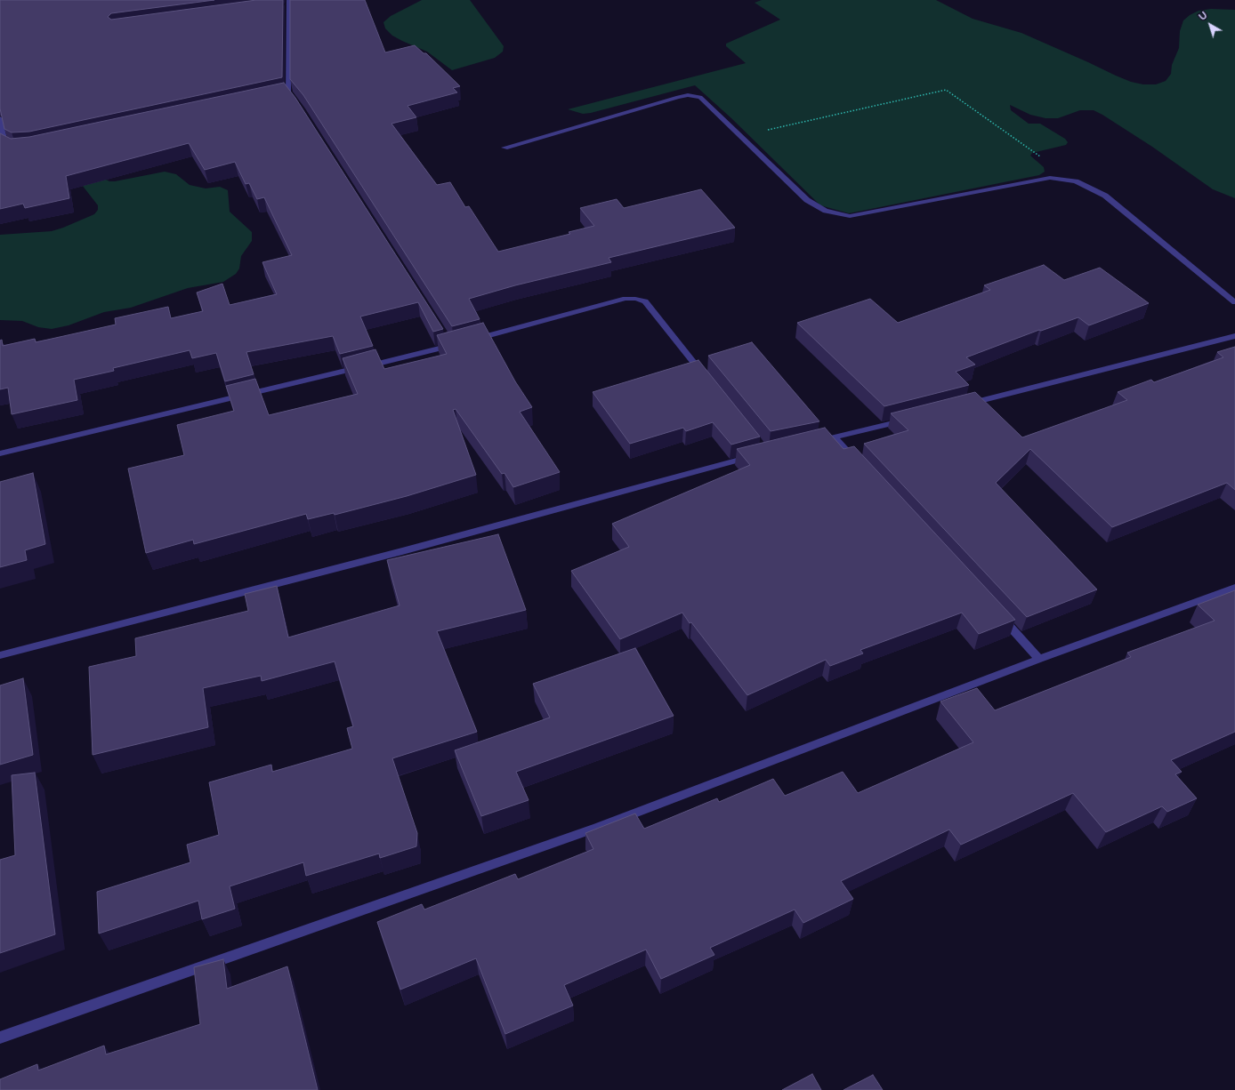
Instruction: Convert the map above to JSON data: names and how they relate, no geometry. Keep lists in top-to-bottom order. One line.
{"north":"top left"}
